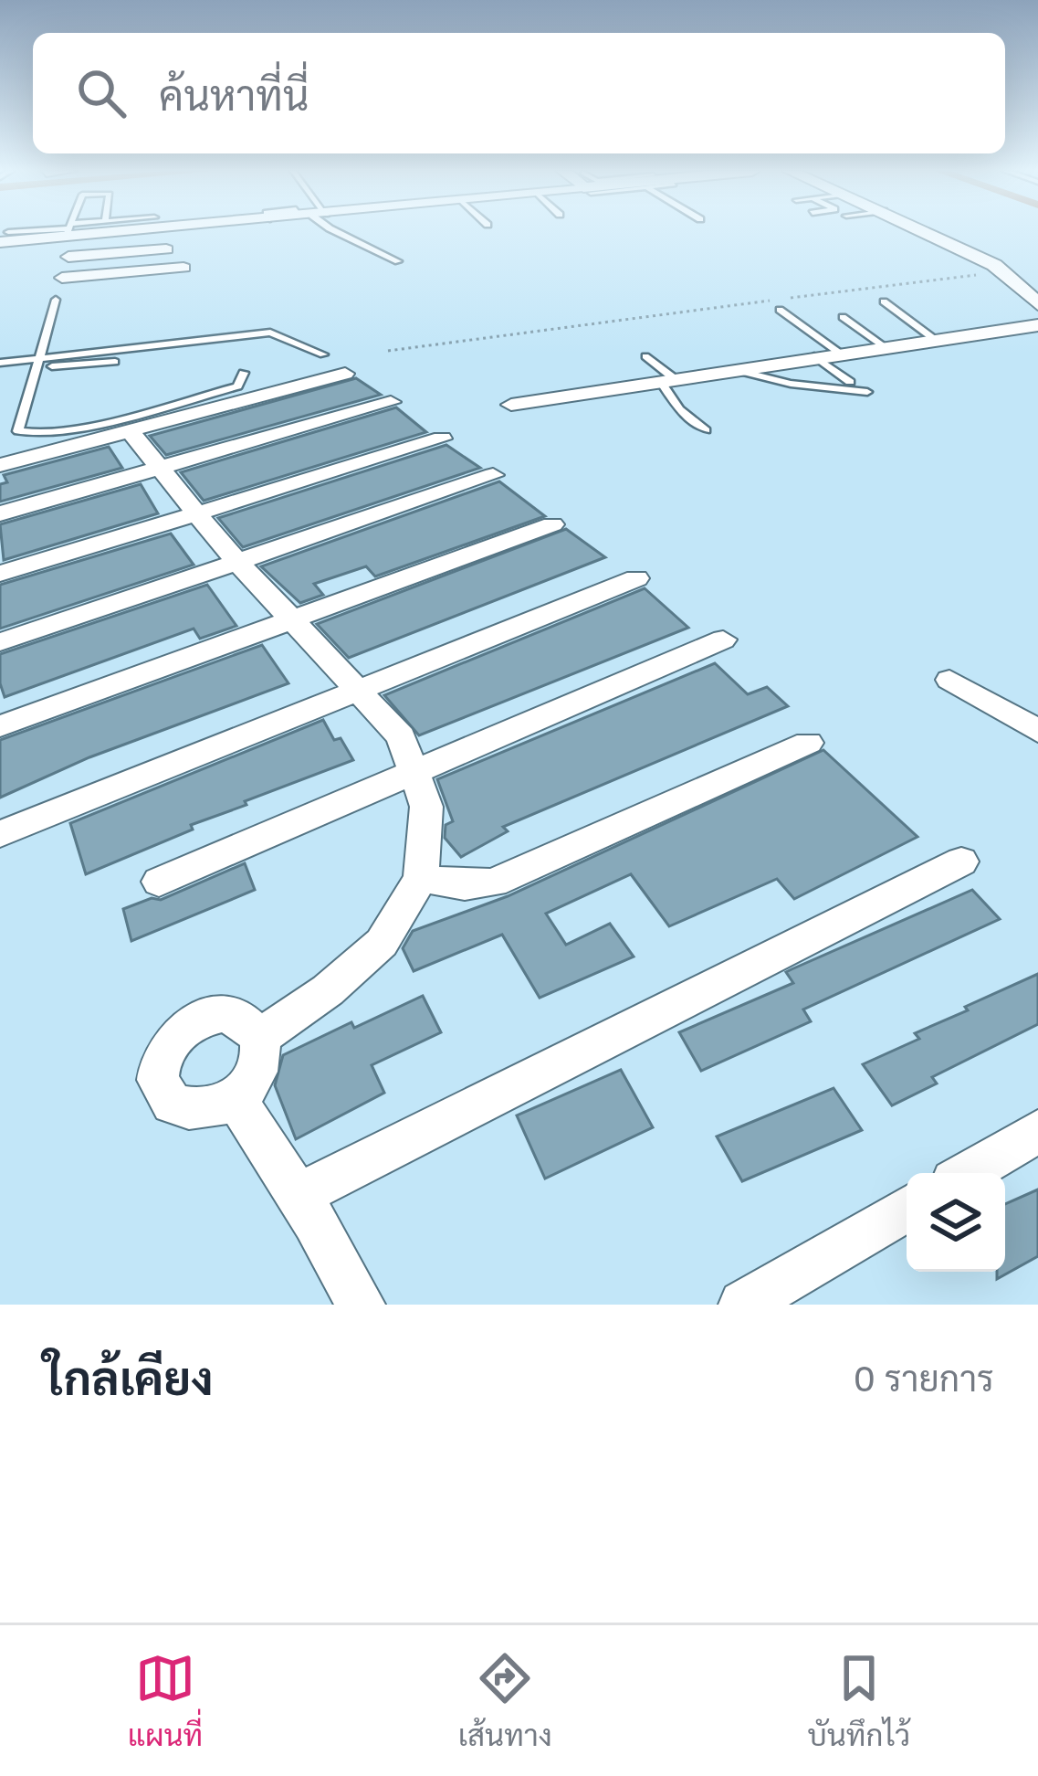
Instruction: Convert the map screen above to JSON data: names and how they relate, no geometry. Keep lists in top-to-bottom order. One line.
{"page":{"search":"ค้นหาที่นี่","heading":["ใกล้เคียง","0 รายการ"],"nav":["แผนที่","เส้นทาง","บันทึกไว้"]}}
